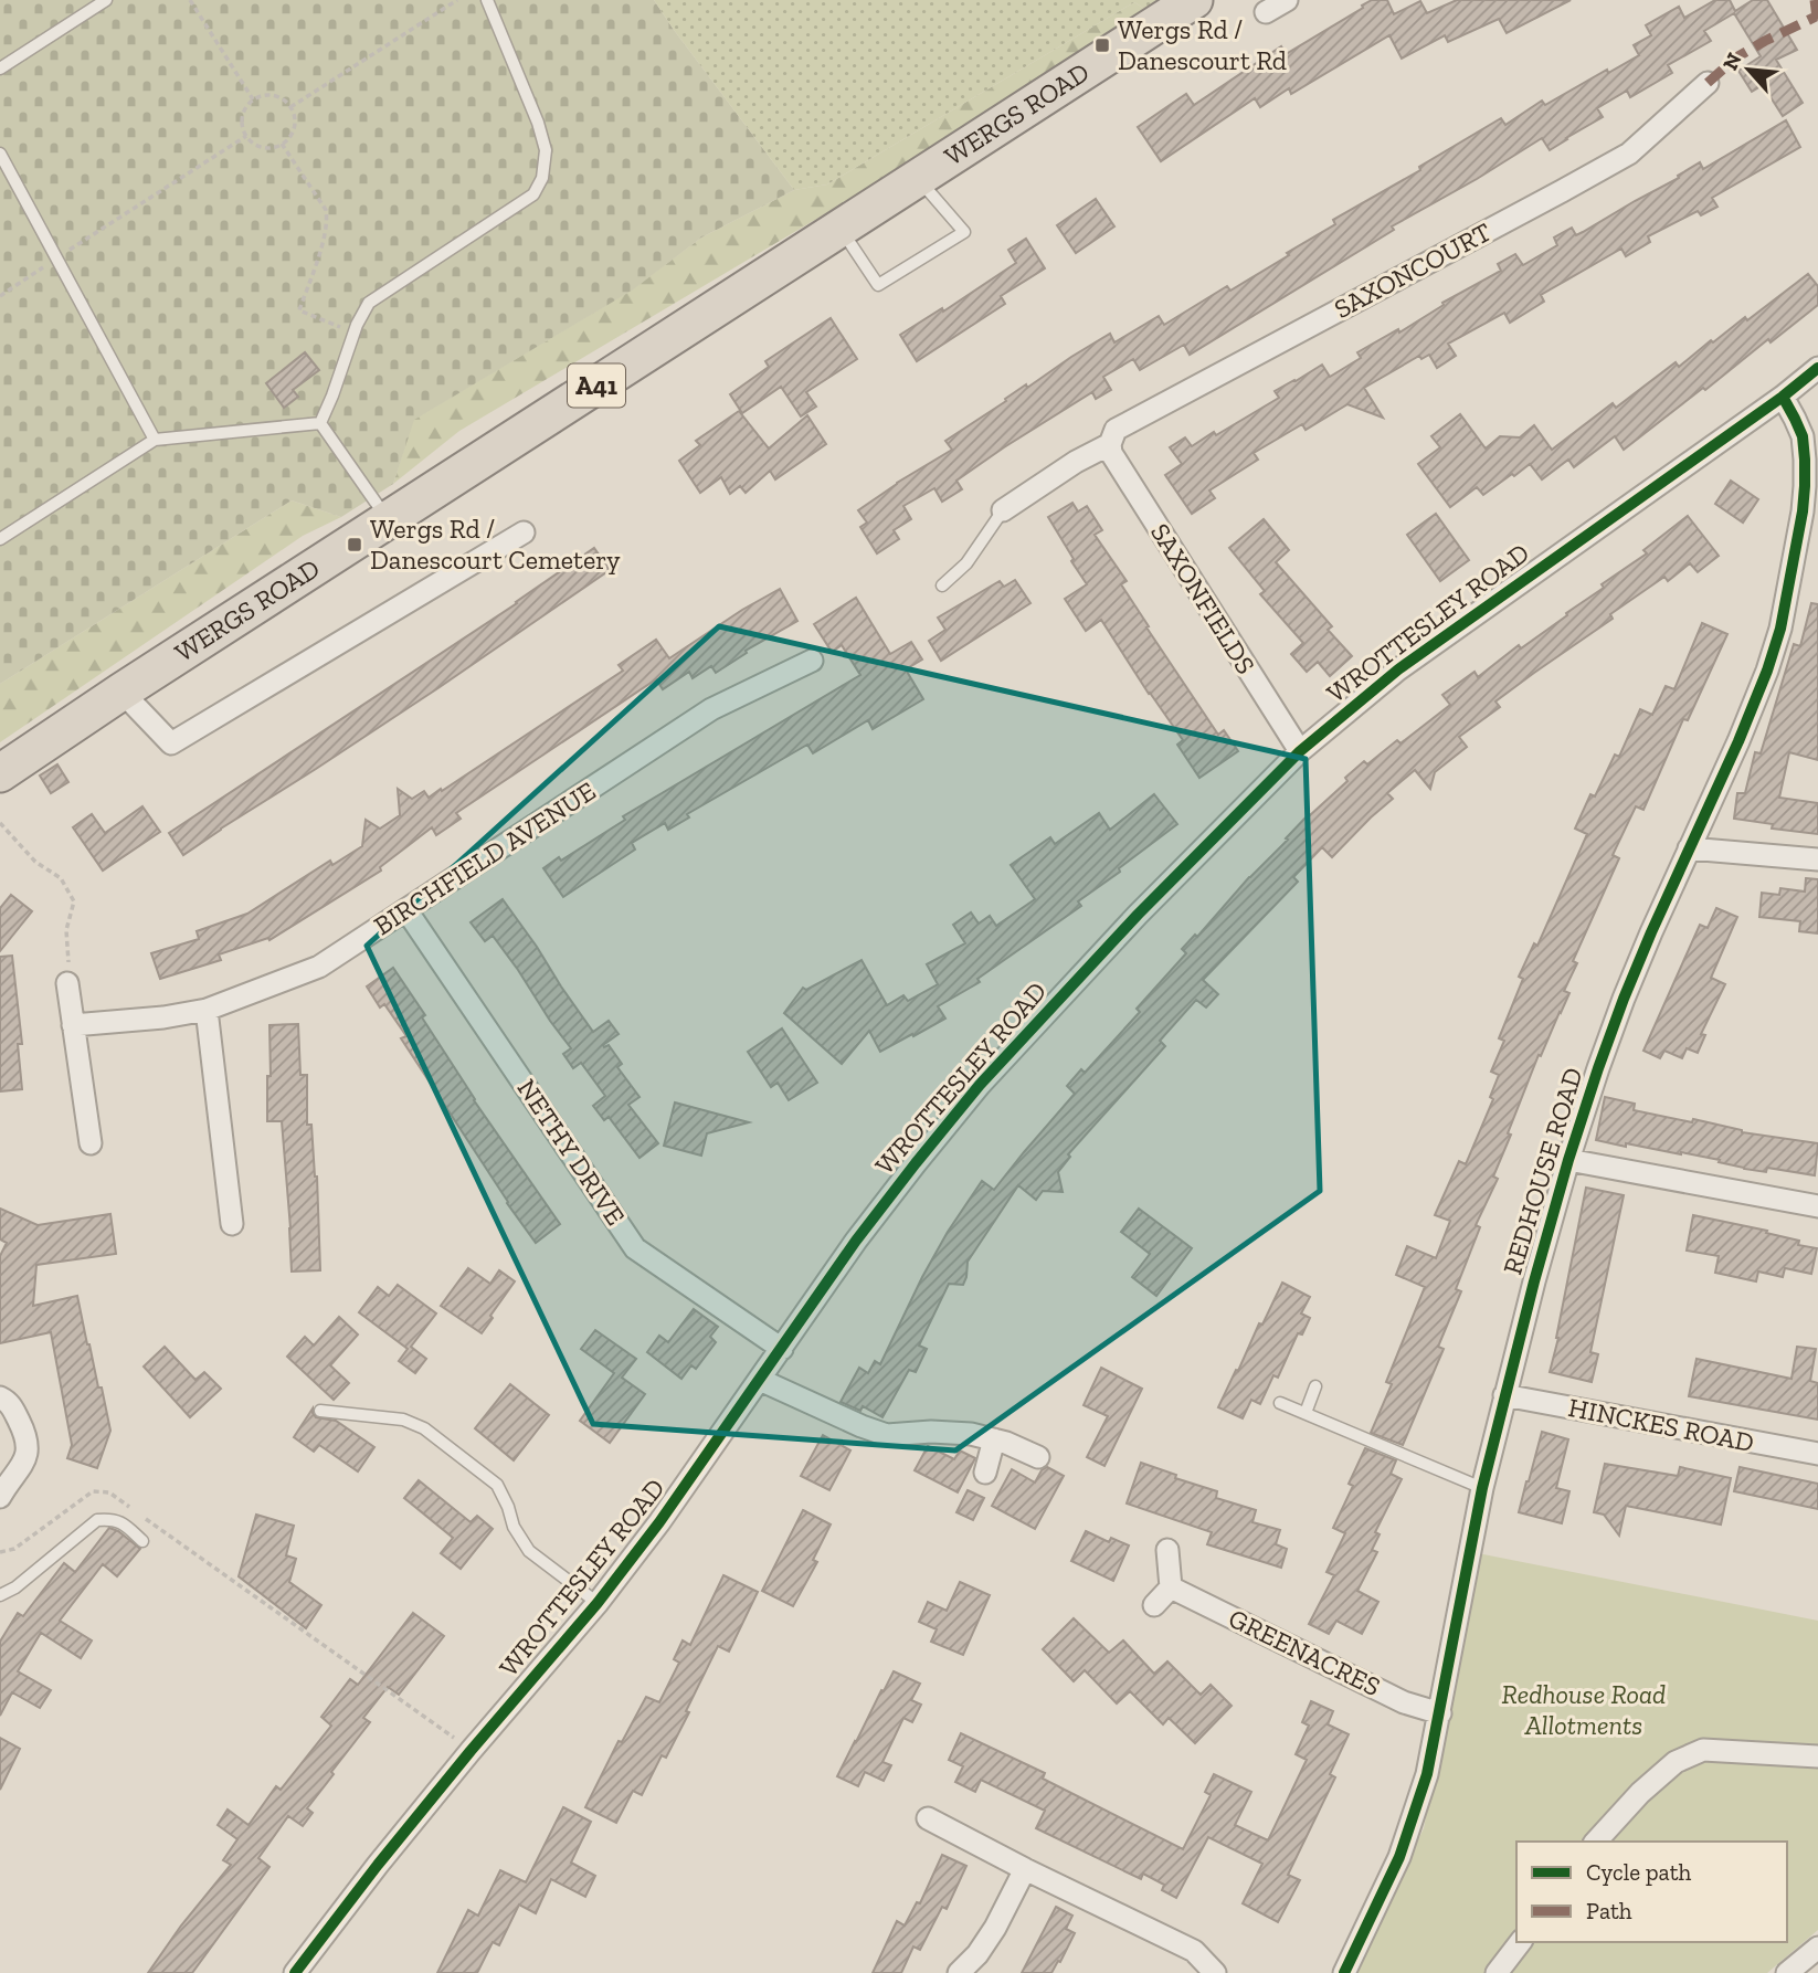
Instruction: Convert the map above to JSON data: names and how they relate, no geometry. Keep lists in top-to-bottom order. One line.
{"streets":{"highway":["WERGS ROAD","A41"],"street":["SAXONCOURT","SAXONFIELDS","WROTTESLEY ROAD","BIRCHFIELD AVENUE","NETHY DRIVE","REDHOUSE ROAD","HINCKES ROAD","GREENACRES"]},"crossings":[["SAXONCOURT","SAXONFIELDS"],["SAXONFIELDS","WROTTESLEY ROAD"],["WROTTESLEY ROAD","NETHY DRIVE"],["WROTTESLEY ROAD","REDHOUSE ROAD"],["BIRCHFIELD AVENUE","NETHY DRIVE"],["REDHOUSE ROAD","HINCKES ROAD"],["REDHOUSE ROAD","GREENACRES"]],"parks":["Redhouse Road Allotments"],"places":{"transit":["Wergs Rd / Danescourt Rd","Wergs Rd / Danescourt Cemetery"]},"legend":["Cycle path","Path"],"north":"top left"}
